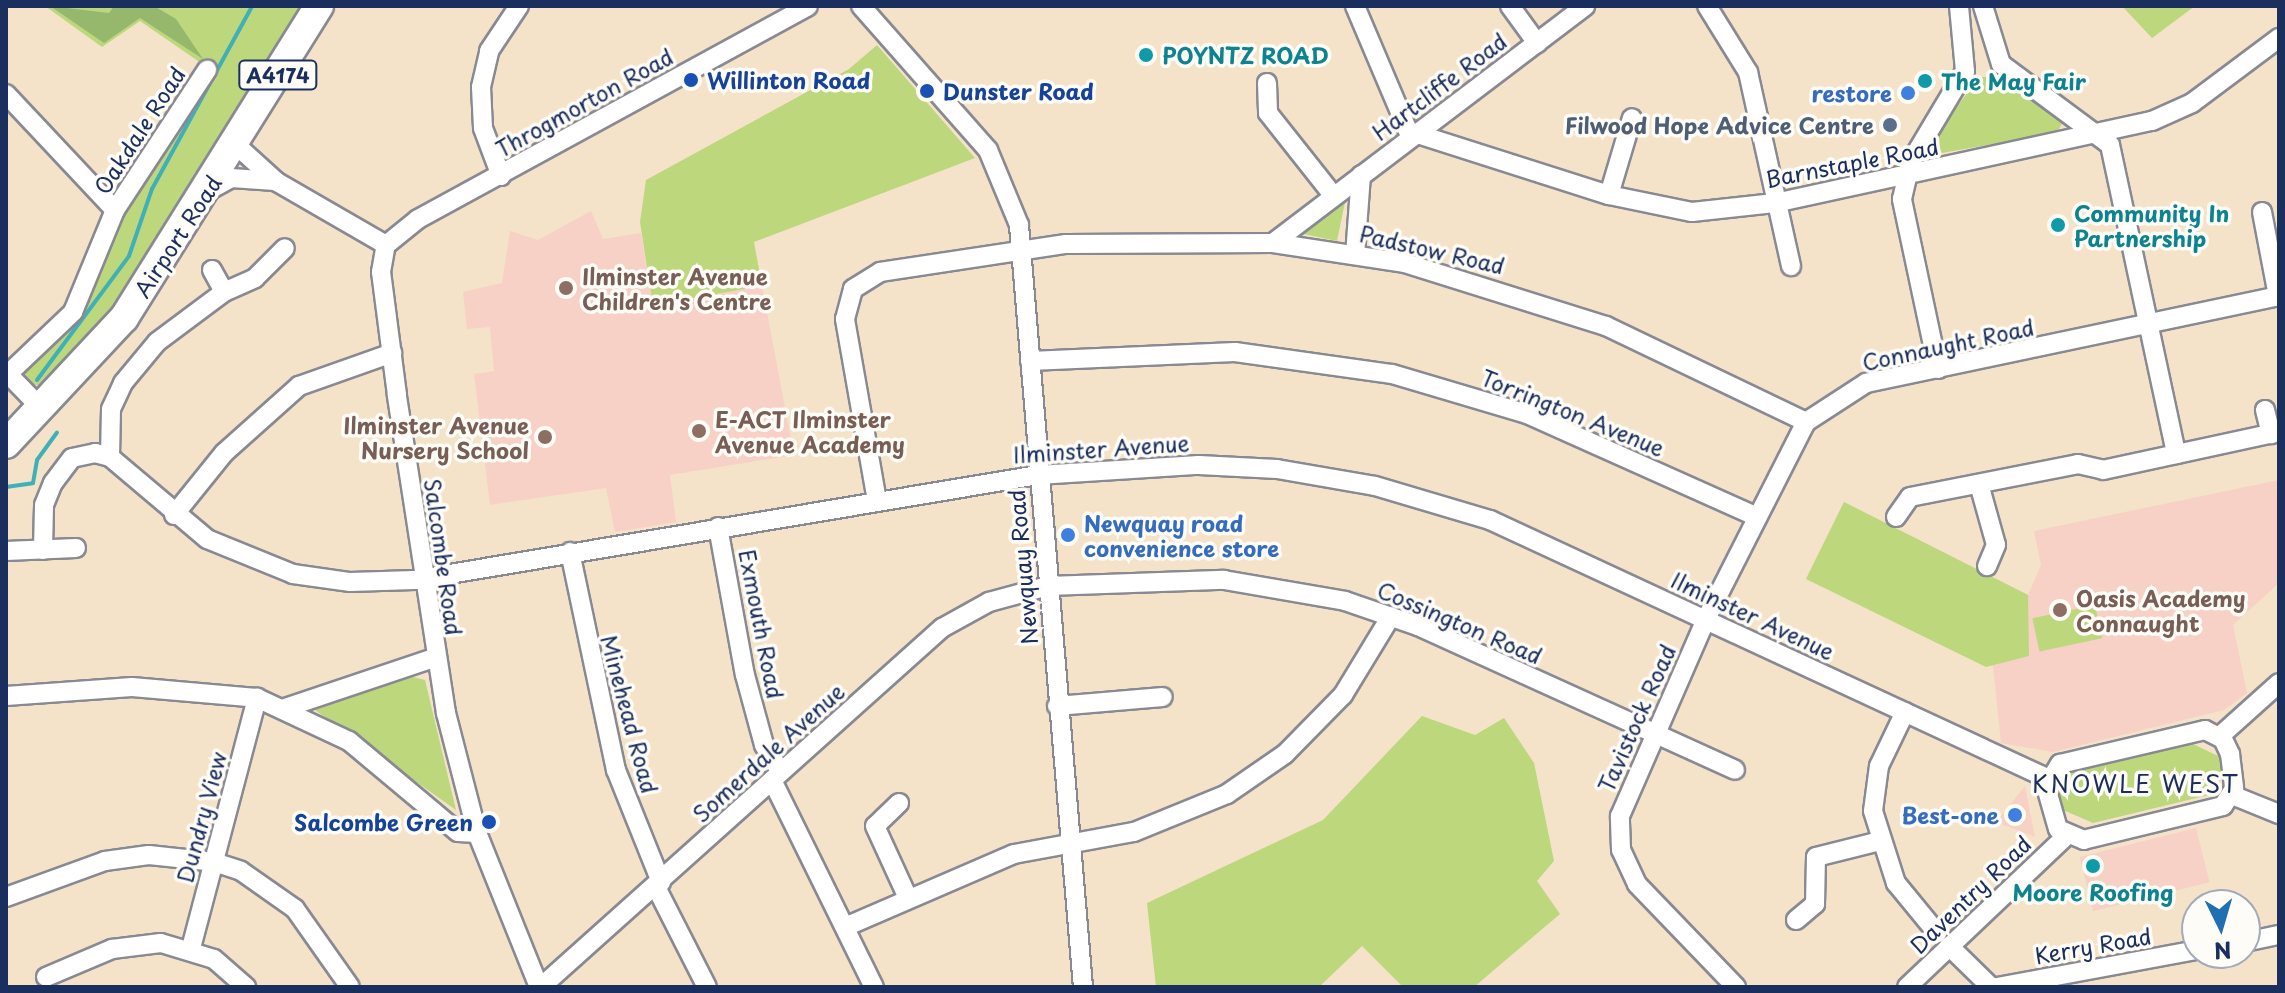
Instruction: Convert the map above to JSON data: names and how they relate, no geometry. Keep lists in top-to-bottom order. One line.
{"streets":{"highway":["A4174","Airport Road"],"street":["Hartcliffe Road","Throgmorton Road","Oakdale Road","Barnstaple Road","Padstow Road","Connaught Road","Torrington Avenue","Ilminster Avenue","Salcombe Road","Newquay Road","Cossington Road","Exmouth Road","Minehead Road","Tavistock Road","Somerdale Avenue","Dundry View","Daventry Road","Kerry Road"]},"crossings":[["Hartcliffe Road","Barnstaple Road"],["Hartcliffe Road","Padstow Road"],["Throgmorton Road","Salcombe Road"],["Padstow Road","Connaught Road"],["Padstow Road","Newquay Road"],["Connaught Road","Torrington Avenue"],["Connaught Road","Ilminster Avenue"],["Connaught Road","Tavistock Road"],["Torrington Avenue","Newquay Road"],["Ilminster Avenue","Salcombe Road"],["Ilminster Avenue","Newquay Road"],["Ilminster Avenue","Exmouth Road"],["Ilminster Avenue","Minehead Road"],["Ilminster Avenue","Tavistock Road"],["Salcombe Road","Somerdale Avenue"],["Newquay Road","Cossington Road"],["Newquay Road","Somerdale Avenue"],["Cossington Road","Tavistock Road"],["Cossington Road","Somerdale Avenue"],["Exmouth Road","Somerdale Avenue"],["Minehead Road","Somerdale Avenue"]],"districts":["KNOWLE WEST"],"places":["POYNTZ ROAD","Willinton Road","The May Fair","Dunster Road","restore","Filwood Hope Advice Centre","Community In Partnership","Ilminster Avenue Children's Centre","E-ACT Ilminster Avenue Academy","Ilminster Avenue Nursery School","Newquay road convenience store","Oasis Academy Connaught","Best-one","Salcombe Green","Moore Roofing"],"north":"bottom"}
